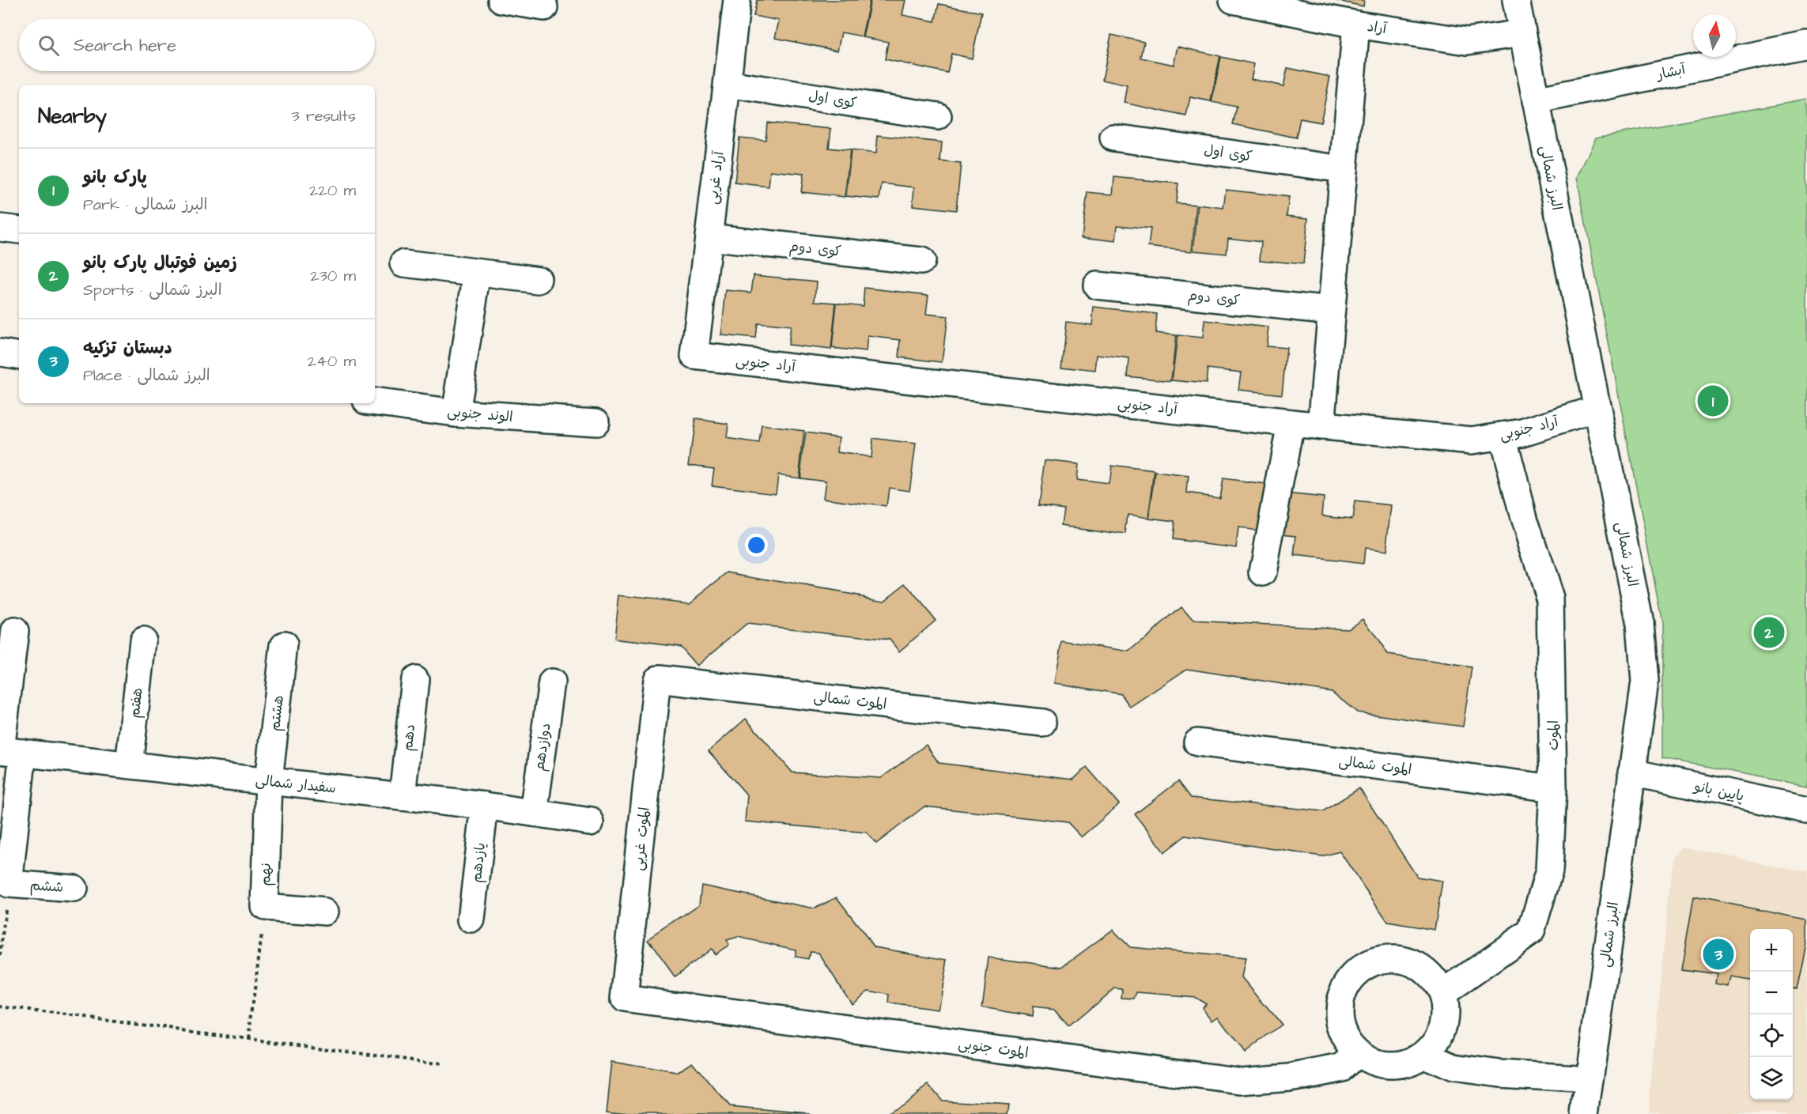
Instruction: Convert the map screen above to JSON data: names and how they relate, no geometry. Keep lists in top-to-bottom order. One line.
{"streets":{"street":["آراد","آبشار","کوی اول","آراد غربی","البرز شمالی","کوی دوم","آراد جنوبی","الوند جنوبی","الموت شمالی","هفتم","هشتم","الموت","دهم","دوازدهم","سفیدار شمالی","پایین بانو","الموت غربی","یازدهم","نهم","ششم","الموت جنوبی"]},"crossings":[["آراد","البرز شمالی"],["آبشار","البرز شمالی"],["کوی اول","آراد غربی"],["آراد غربی","کوی دوم"],["آراد غربی","آراد جنوبی"],["البرز شمالی","آراد جنوبی"],["البرز شمالی","پایین بانو"],["آراد جنوبی","الموت"],["الموت شمالی","الموت"],["الموت شمالی","الموت غربی"],["هفتم","سفیدار شمالی"],["هشتم","سفیدار شمالی"],["هشتم","نهم"],["الموت","الموت جنوبی"],["دهم","سفیدار شمالی"],["دوازدهم","سفیدار شمالی"],["سفیدار شمالی","یازدهم"],["سفیدار شمالی","نهم"],["سفیدار شمالی","ششم"],["الموت غربی","الموت جنوبی"]],"north":"top","page":{"search":"Search here","heading":["Nearby","3 results"],"list":[{"mark":"1","name":"پارک بانو","note":"Park · البرز شمالی","value":"220 m"},{"mark":"2","name":"زمین فوتبال پارک بانو","note":"Sports · البرز شمالی","value":"230 m"},{"mark":"3","name":"دبستان تزکیه","note":"Place · البرز شمالی","value":"240 m"}],"pins":["1","2","3"],"map_buttons":["+","−"]}}
